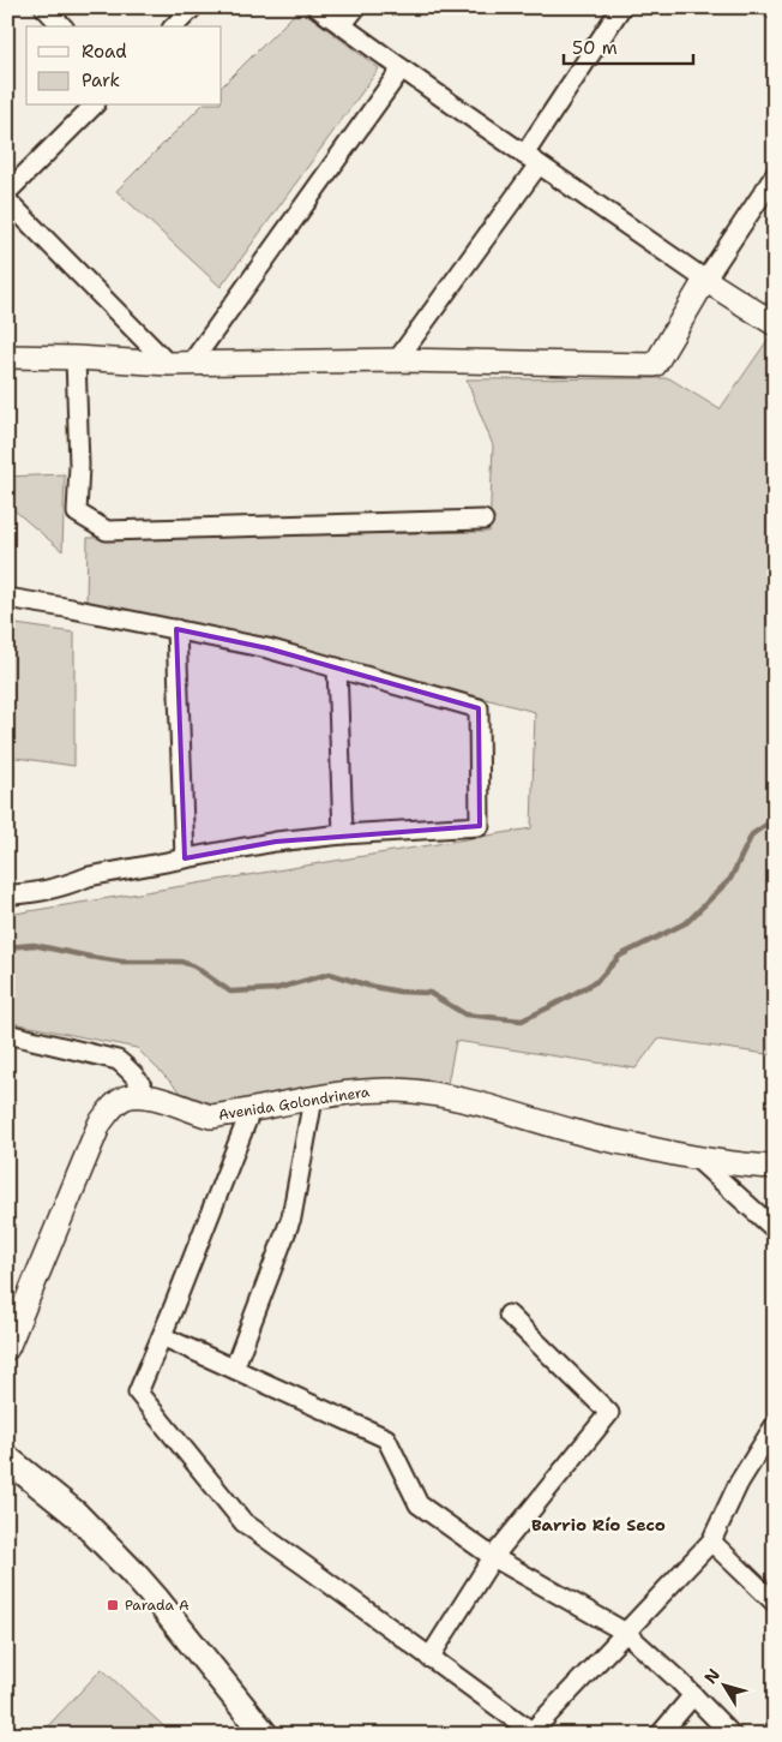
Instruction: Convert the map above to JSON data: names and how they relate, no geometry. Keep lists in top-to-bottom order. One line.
{"streets":{"street":["Avenida Golondrinera"]},"districts":["Barrio Río Seco"],"places":{"transit":["Parada A"]},"legend":["Road","Park"],"scale_bar":"50 m","north":"top left"}
